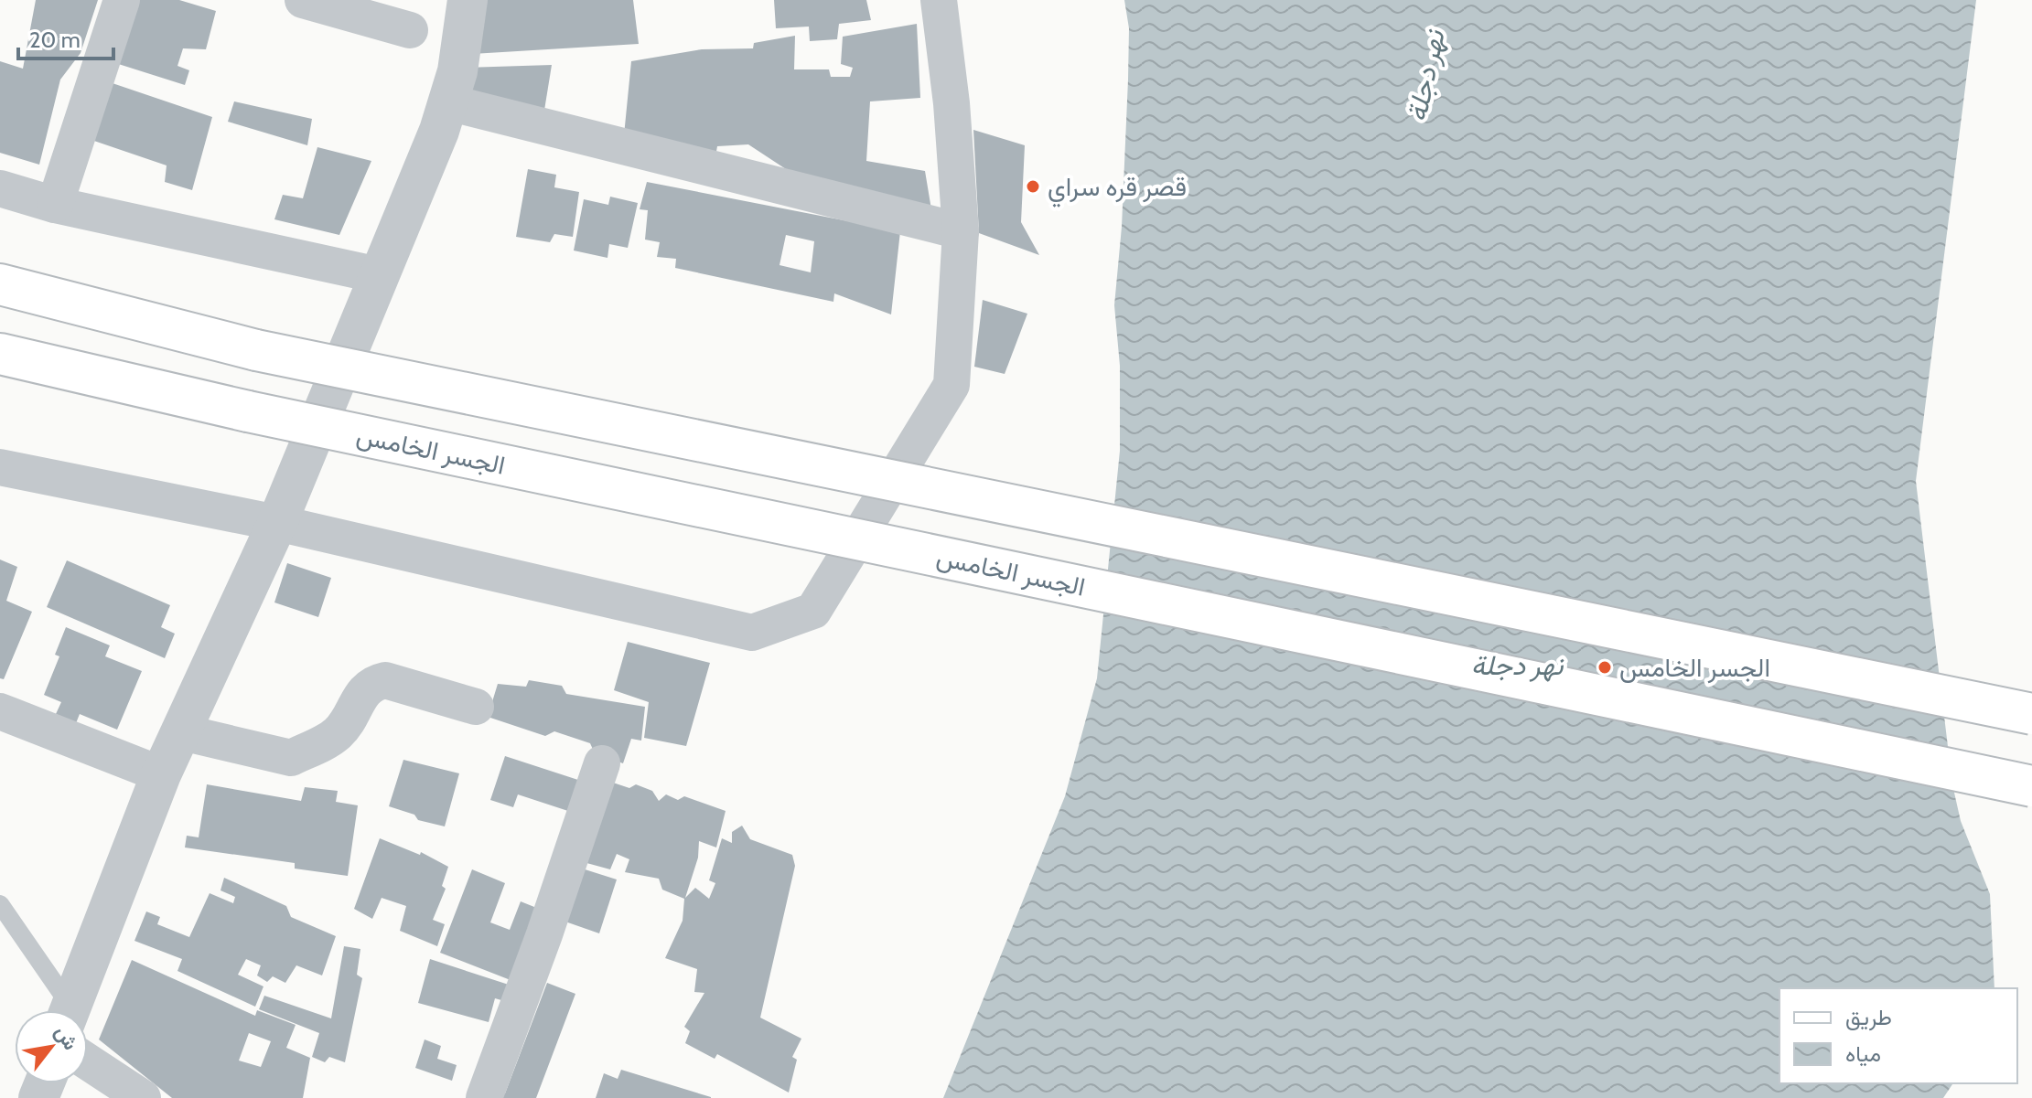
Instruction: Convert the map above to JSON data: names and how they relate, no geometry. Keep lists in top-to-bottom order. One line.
{"streets":{"main road":["الجسر الخامس"]},"water":["نهر دجلة"],"places":["قصر قره سراي","الجسر الخامس"],"legend":["طريق","مياه"],"scale_bar":"20 m","north":"top right"}
